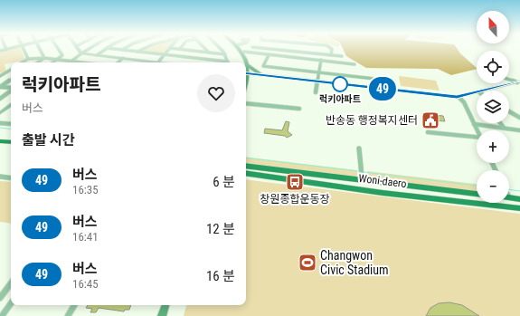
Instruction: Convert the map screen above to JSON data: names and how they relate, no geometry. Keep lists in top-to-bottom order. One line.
{"streets":{"main road":["Woni-daero"]},"places":{"other":["럭키아파트"],"public building":["반송동 행정복지센터"],"bus stop":["창원종합운동장"],"sports":["Changwon Civic Stadium"]},"lines":["bus line 49"],"north":"top","page":{"on_map":"49","map_buttons":["+","−"],"heading":[["럭키아파트","버스"],"출발 시간"],"list":[{"mark":"49","name":"버스","note":"16:35","value":"6 분"},{"mark":"49","name":"버스","note":"16:41","value":"12 분"},{"mark":"49","name":"버스","note":"16:45","value":"16 분"}]}}
